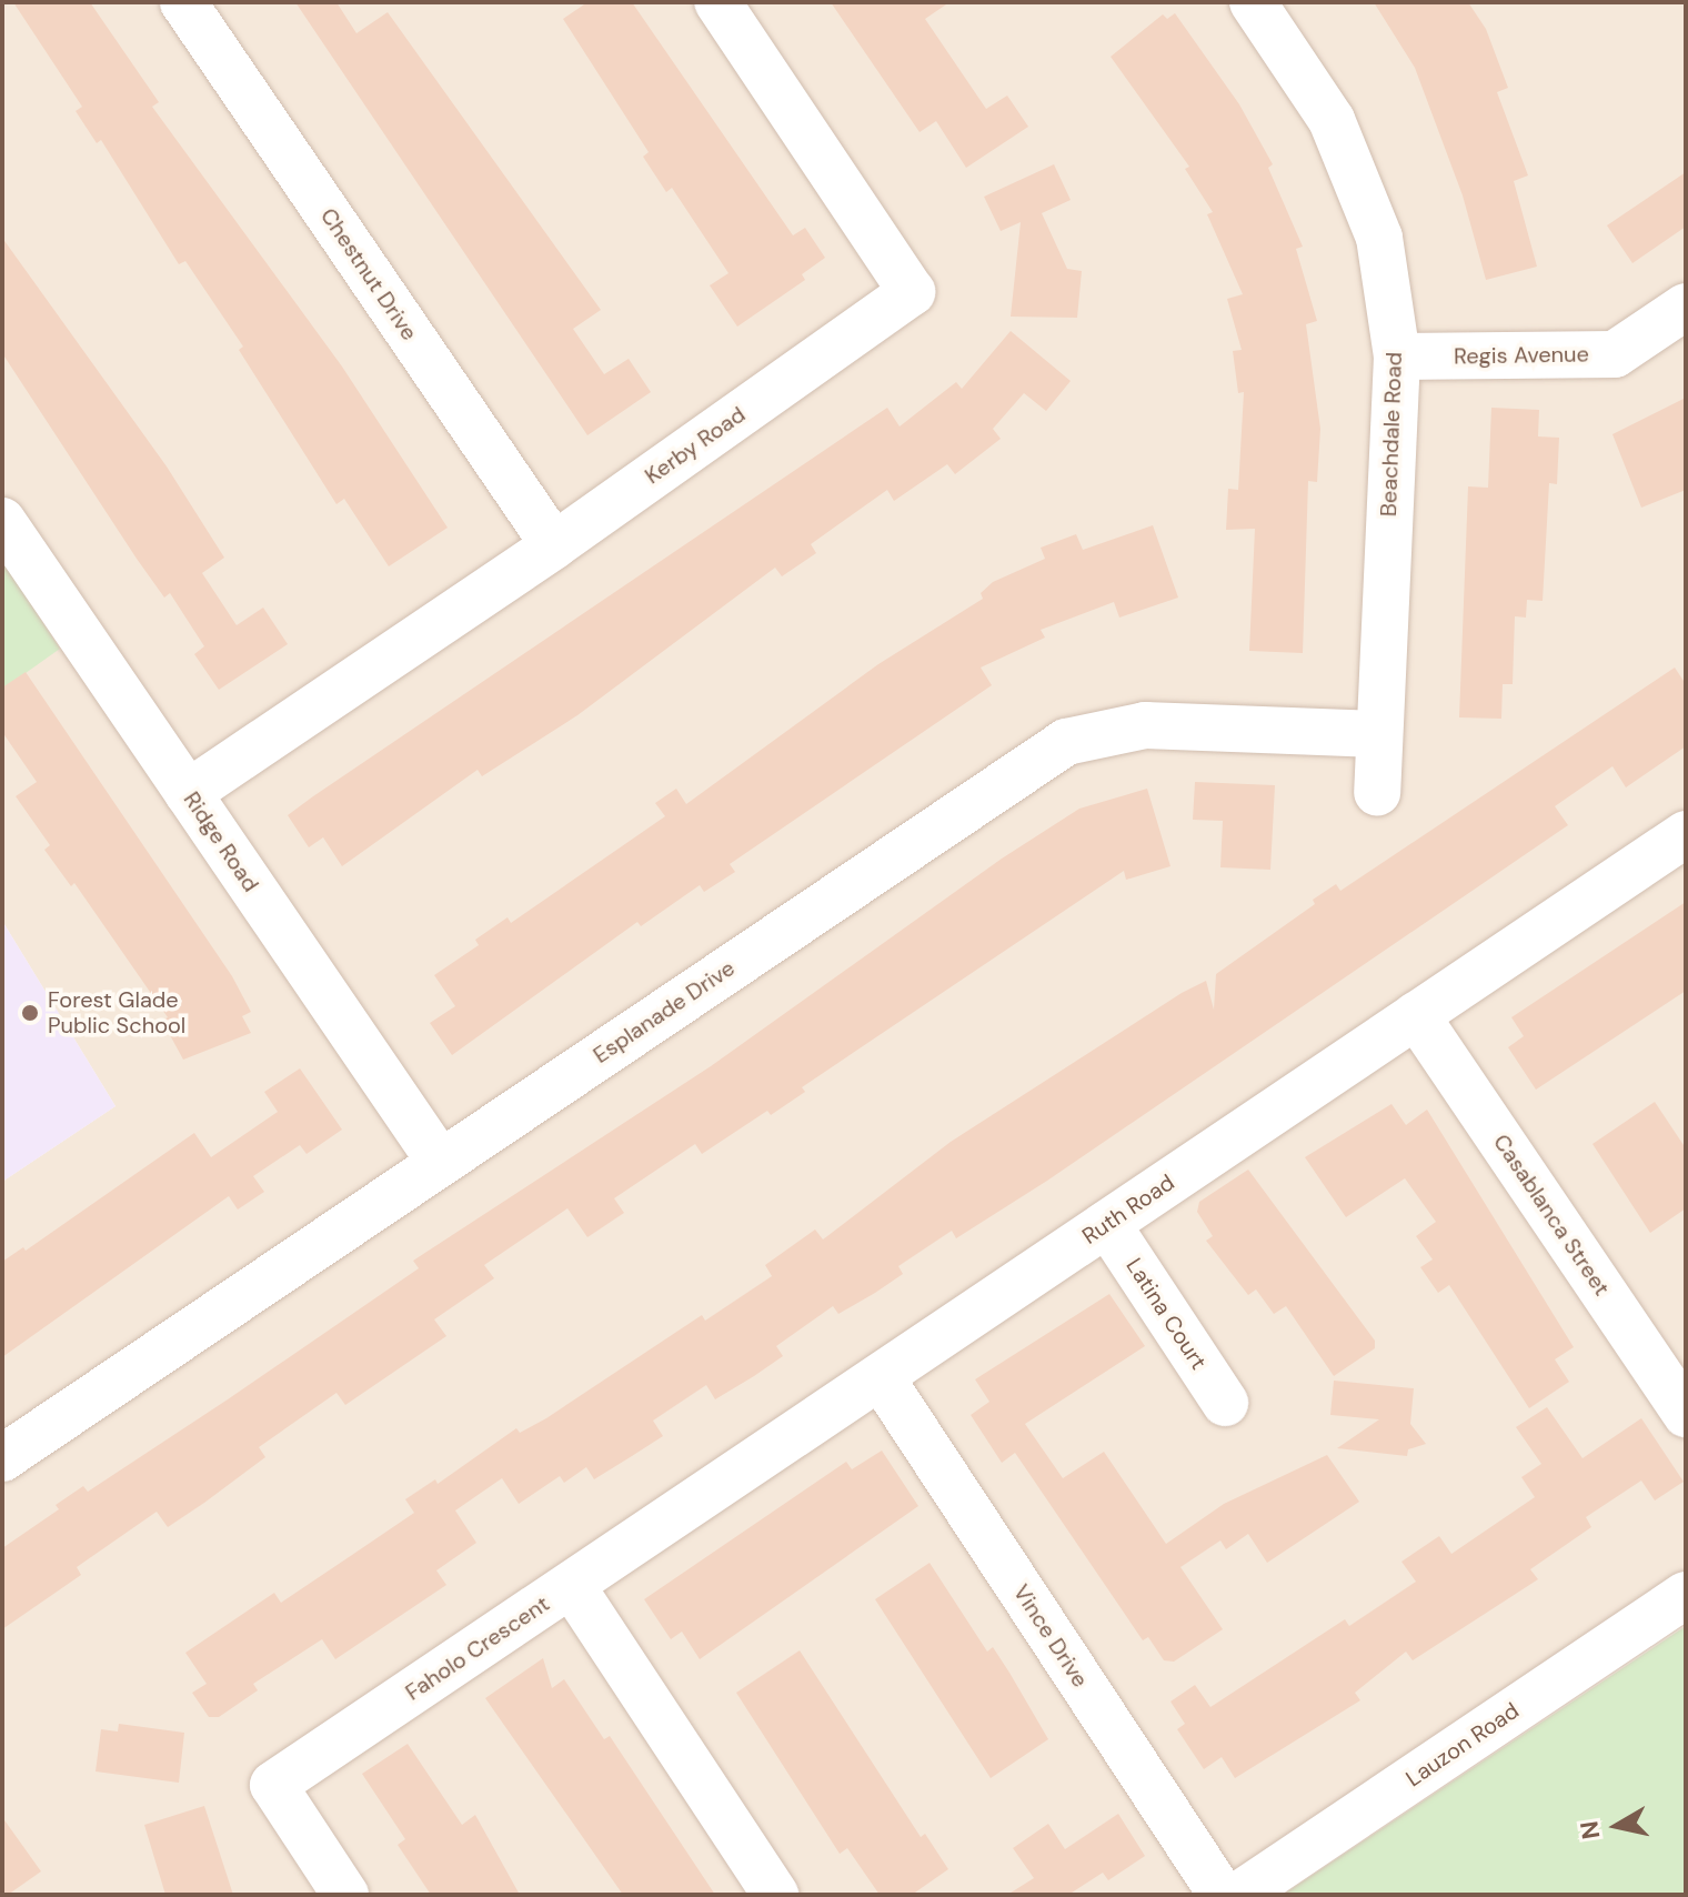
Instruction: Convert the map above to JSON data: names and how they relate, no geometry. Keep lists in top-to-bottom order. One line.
{"streets":{"street":["Chestnut Drive","Regis Avenue","Beachdale Road","Kerby Road","Ridge Road","Esplanade Drive","Ruth Road","Casablanca Street","Latina Court","Vince Drive","Faholo Crescent","Lauzon Road"]},"crossings":[["Chestnut Drive","Kerby Road"],["Regis Avenue","Beachdale Road"],["Beachdale Road","Esplanade Drive"],["Kerby Road","Ridge Road"],["Ridge Road","Esplanade Drive"],["Ruth Road","Casablanca Street"],["Ruth Road","Latina Court"],["Ruth Road","Vince Drive"],["Ruth Road","Faholo Crescent"]],"places":["Forest Glade Public School"],"north":"left"}
